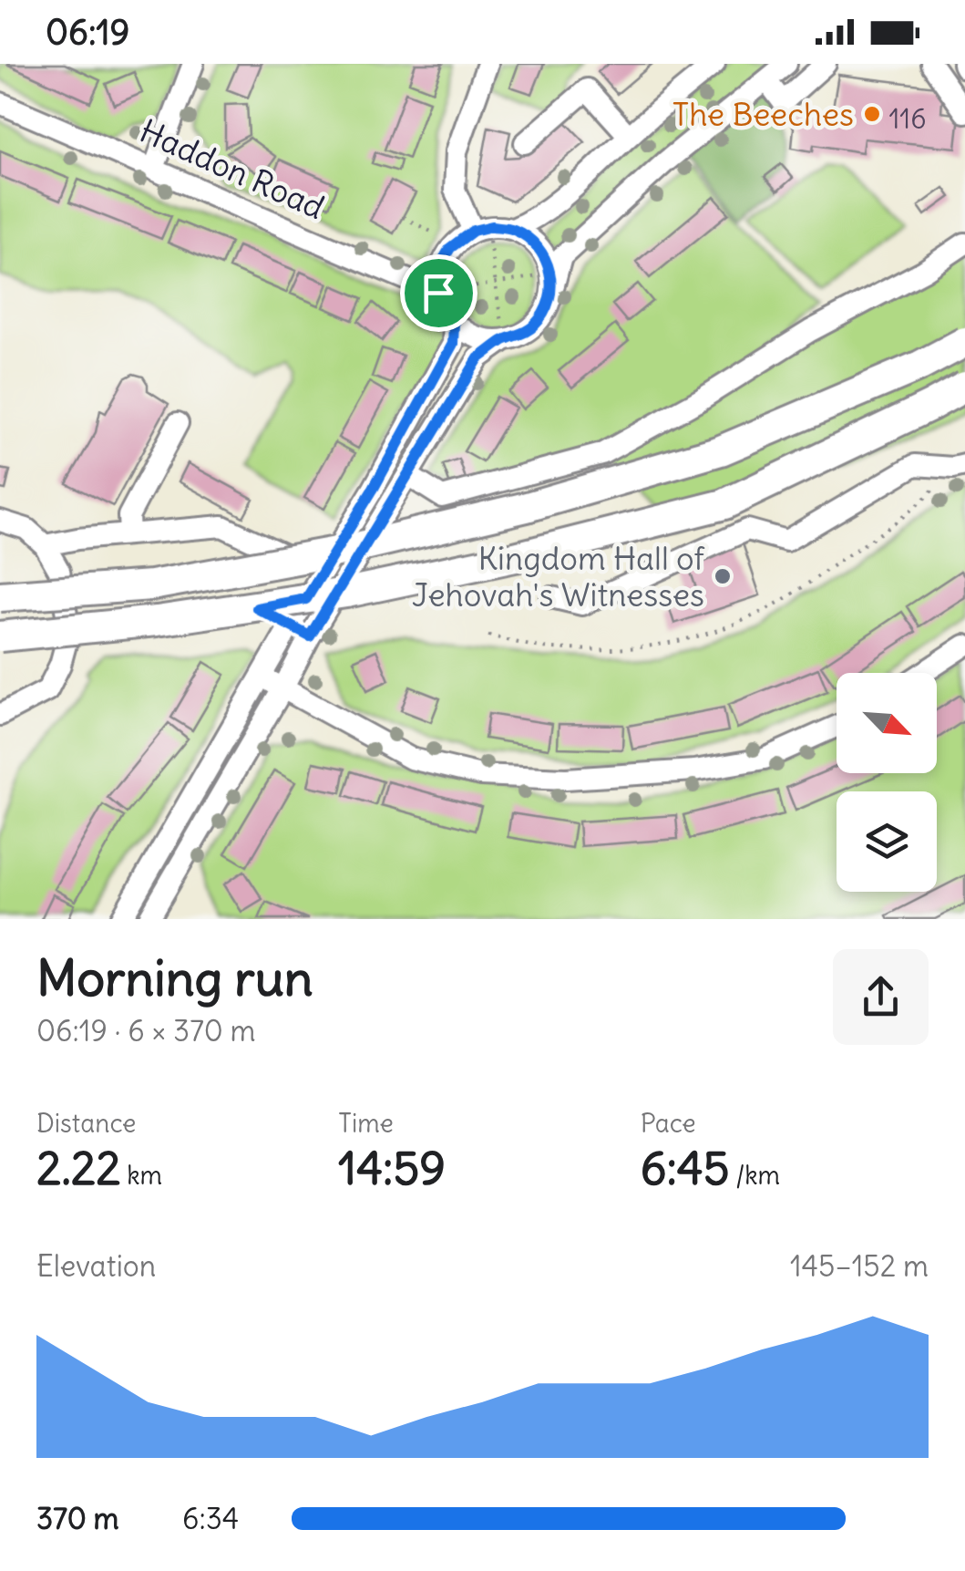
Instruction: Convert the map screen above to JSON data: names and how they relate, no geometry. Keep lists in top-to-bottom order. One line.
{"streets":{"street":["Haddon Road"]},"places":["The Beeches","Kingdom Hall of Jehovah's Witnesses"],"house_numbers":["116"],"north":"bottom right","page":{"status":"06:19","heading":["Morning run","06:19 · 6 × 370 m"],"stats":[["Distance","2.22 km"],["Time","14:59"],["Pace","6:45 /km"]],"chart":["Elevation","145–152 m"],"list":[{"name":"370 m","note":"6:34"}]}}
